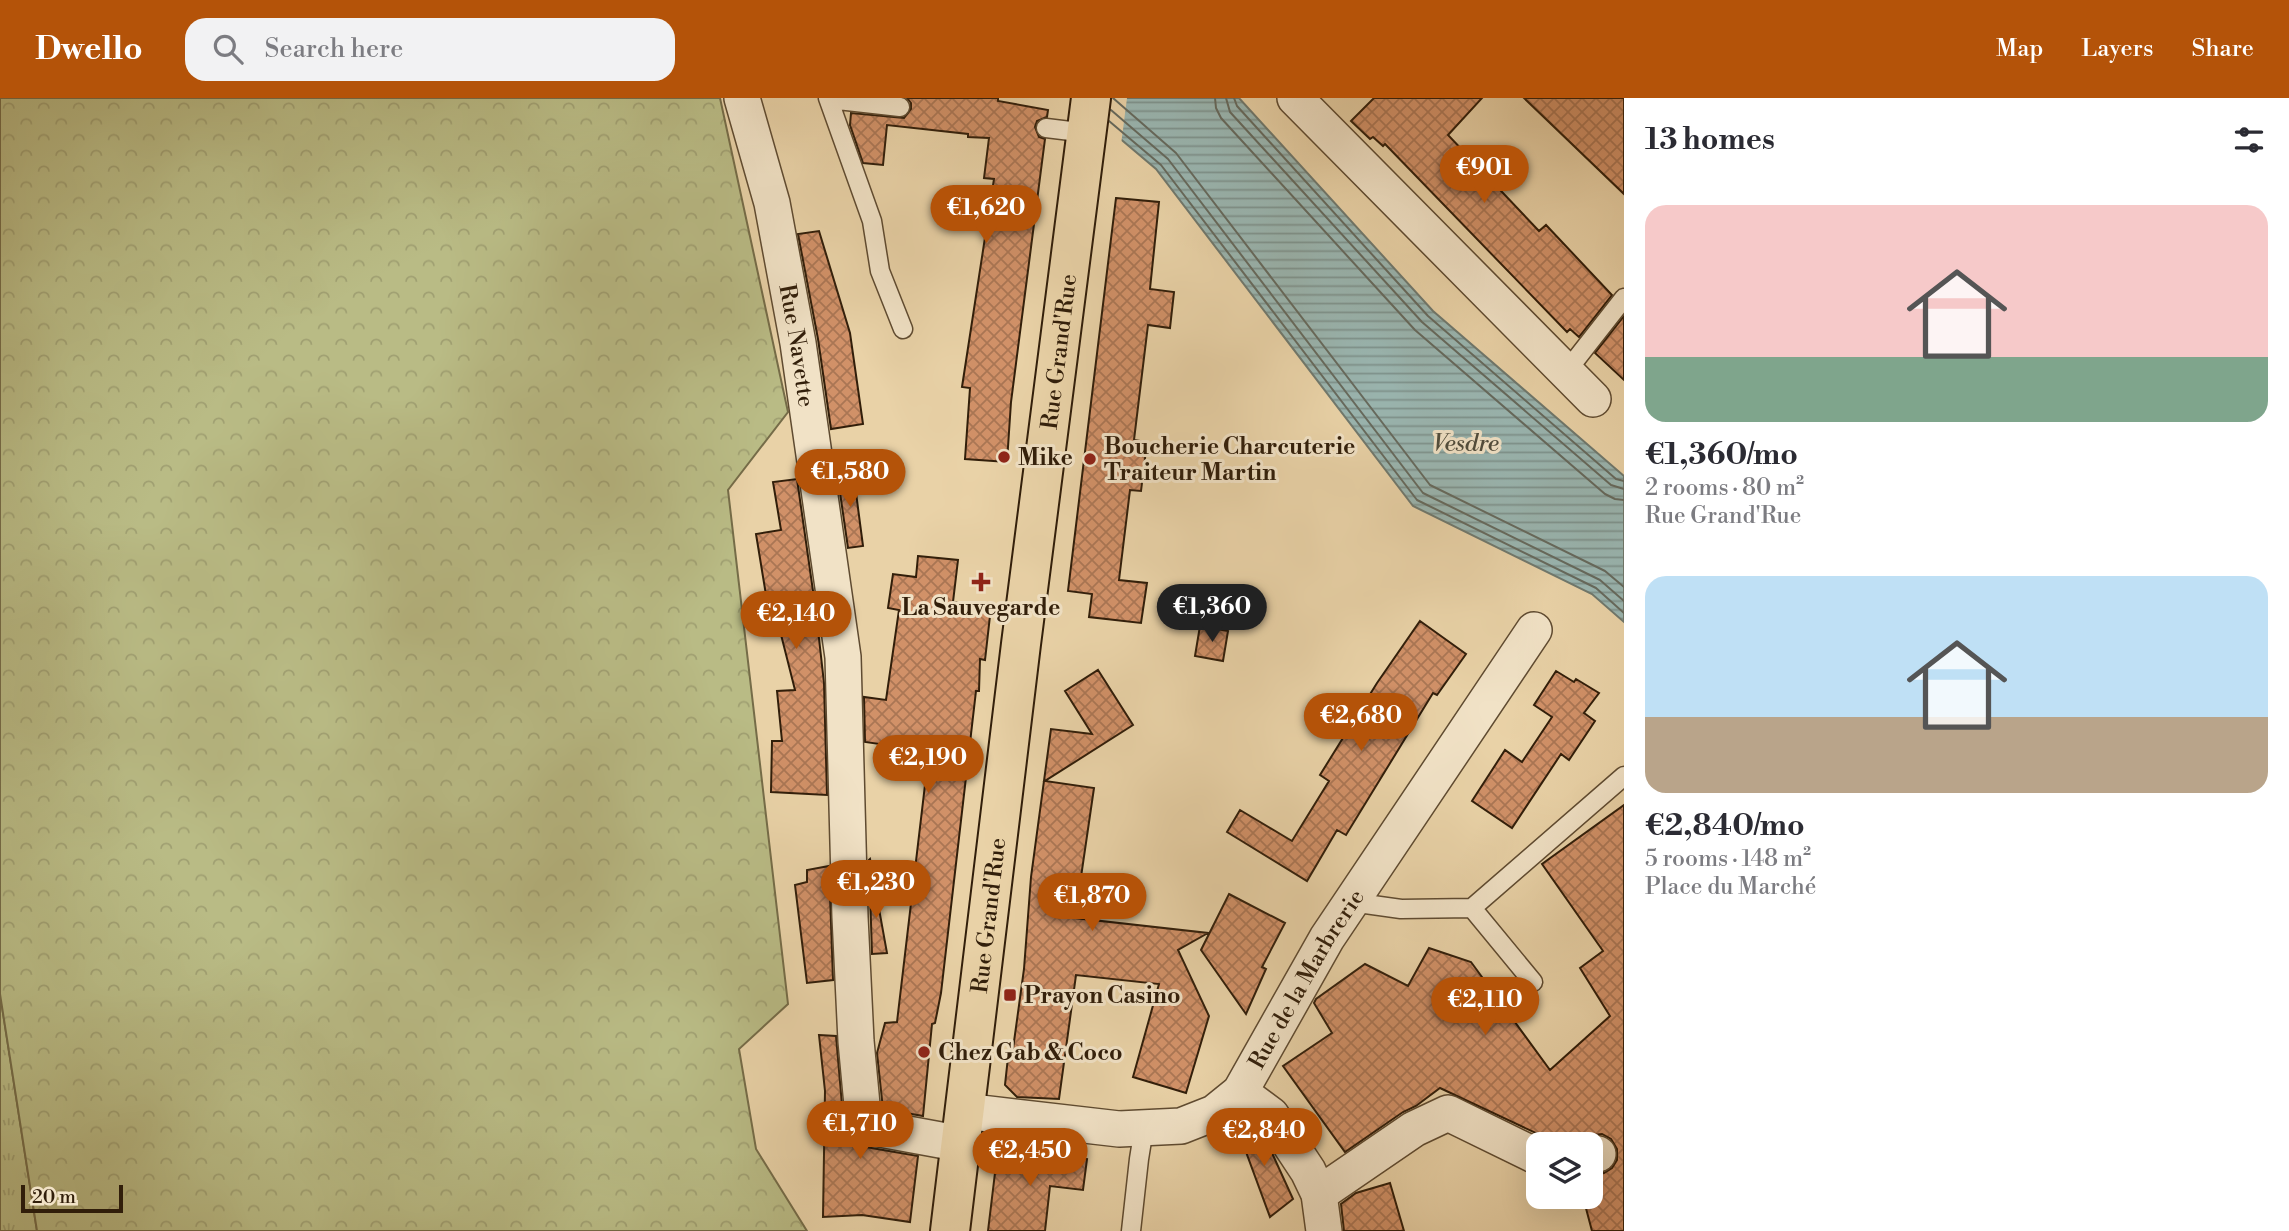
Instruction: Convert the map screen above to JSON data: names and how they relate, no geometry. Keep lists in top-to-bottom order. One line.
{"streets":{"main road":["Rue Grand'Rue"],"street":["Rue Navette","Rue de la Marbrerie"]},"crossings":[["Rue Navette","Rue Grand'Rue"],["Rue Navette","Rue de la Marbrerie"],["Rue Grand'Rue","Rue de la Marbrerie"]],"water":["Vesdre"],"places":{"other":["Mike","Boucherie Charcuterie Traiteur Martin","Chez Gab & Coco"],"health":["La Sauvegarde"],"transit":["Prayon Casino"]},"scale_bar":"20 m","page":{"header":"Dwello","search":"Search here","nav":["Map","Layers","Share"],"heading":"13 homes","price":["€901","€1,620","€1,580","€1,360","€2,140","€2,680","€2,190","€1,230","€1,870","€2,110","€1,710","€2,840","€2,450"],"list":[{"name":"€1,360/mo","note":"2 rooms · 80 m² · Rue Grand'Rue"},{"name":"€2,840/mo","note":"5 rooms · 148 m² · Place du Marché"}],"scale":"20 m"}}
